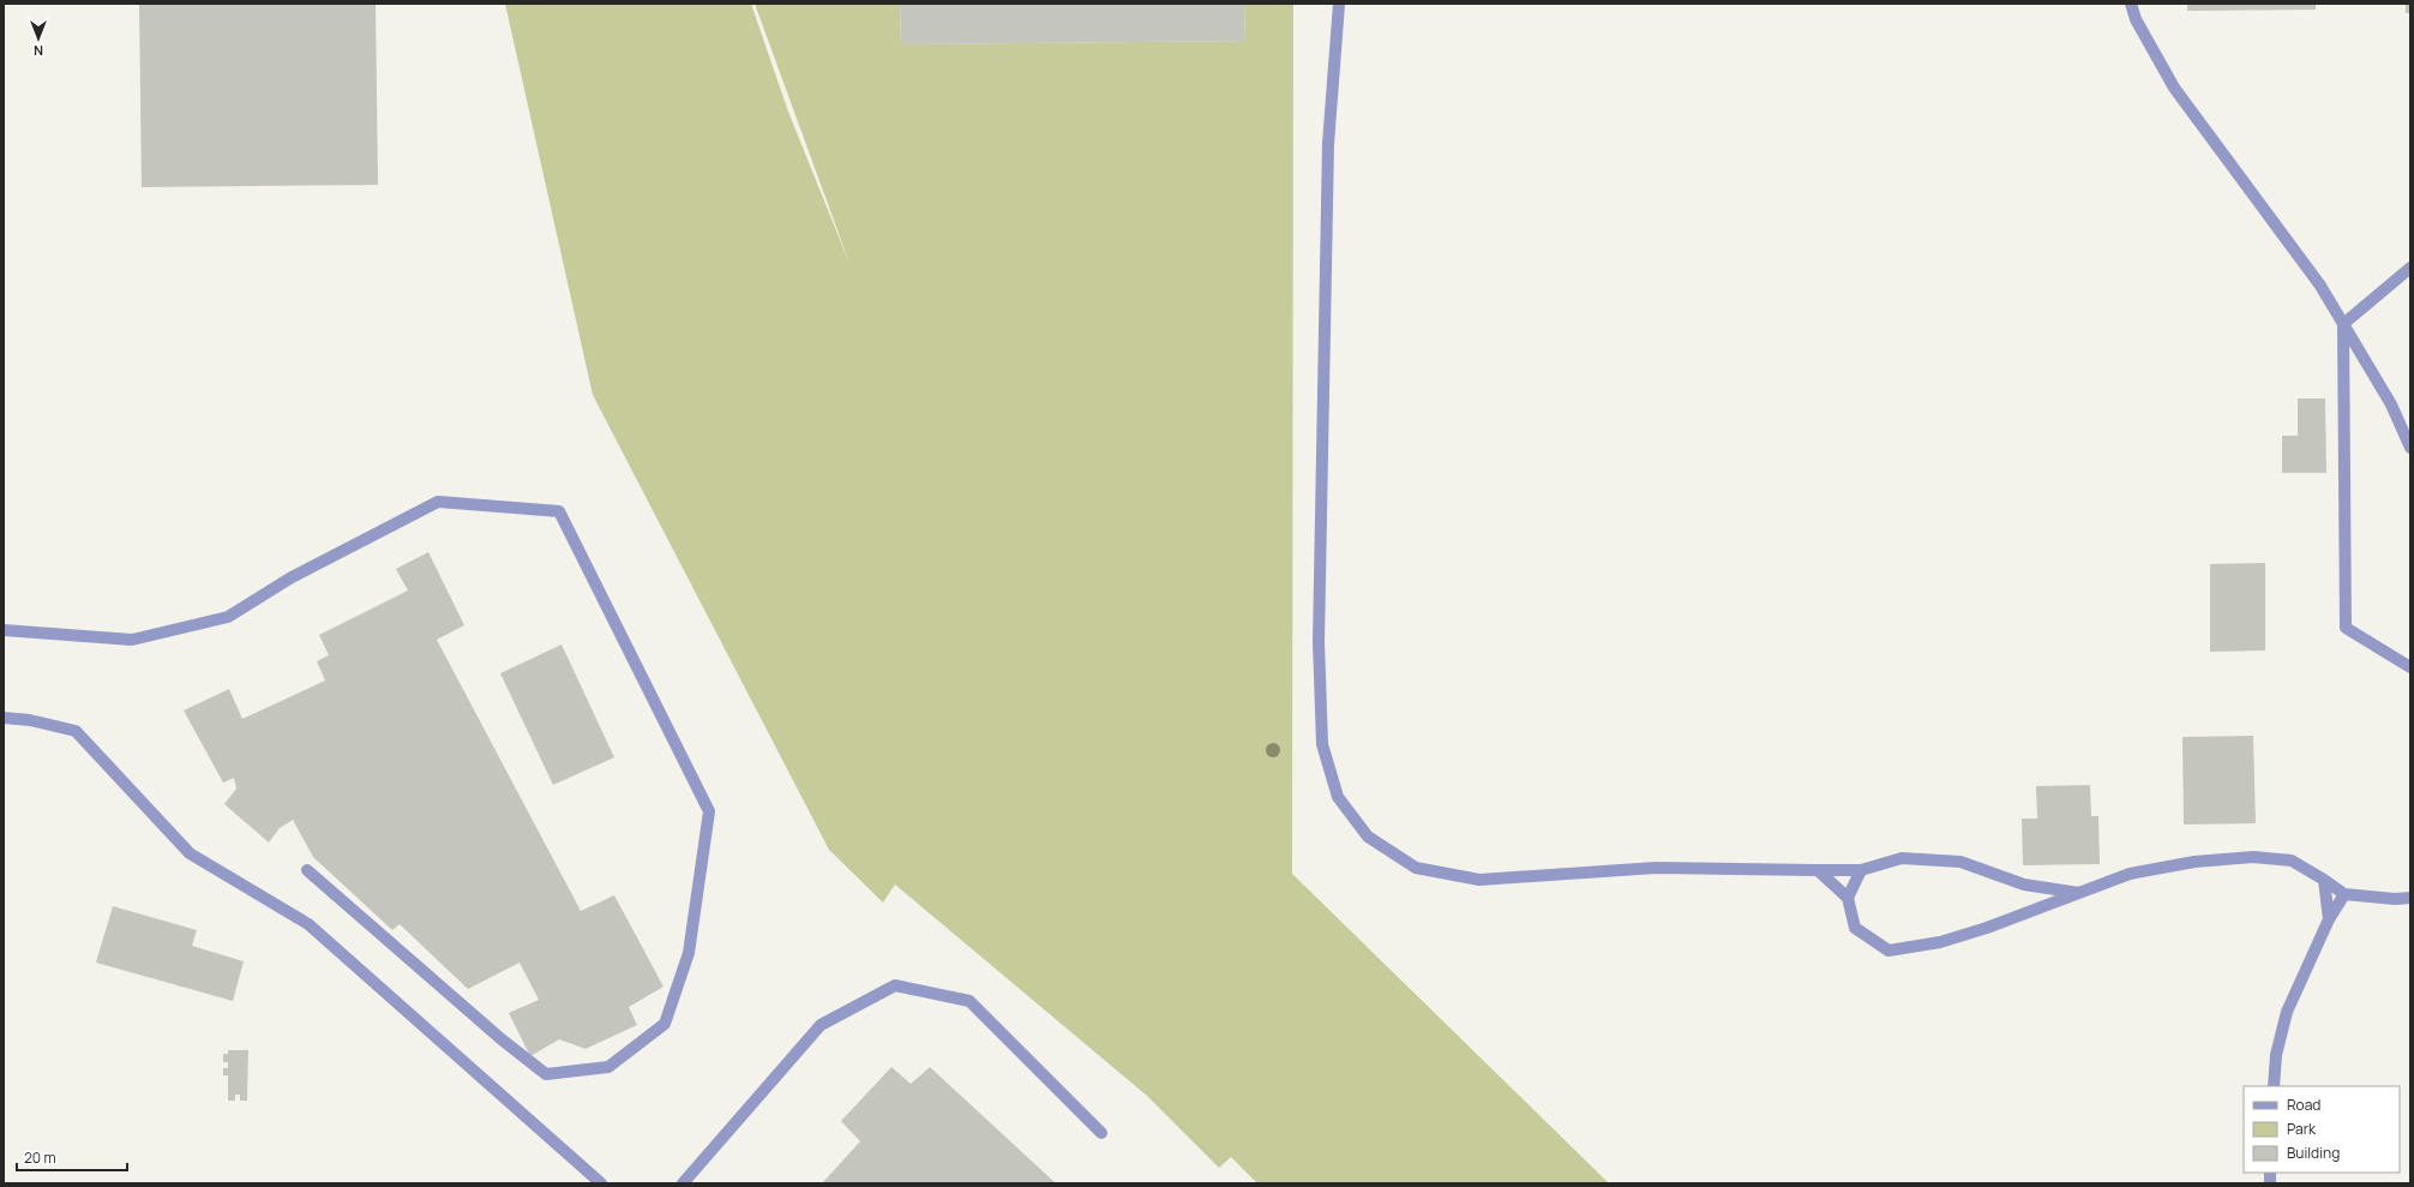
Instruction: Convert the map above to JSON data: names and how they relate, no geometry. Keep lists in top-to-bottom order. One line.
{"legend":["Road","Park","Building"],"scale_bar":"20 m","north":"bottom"}
